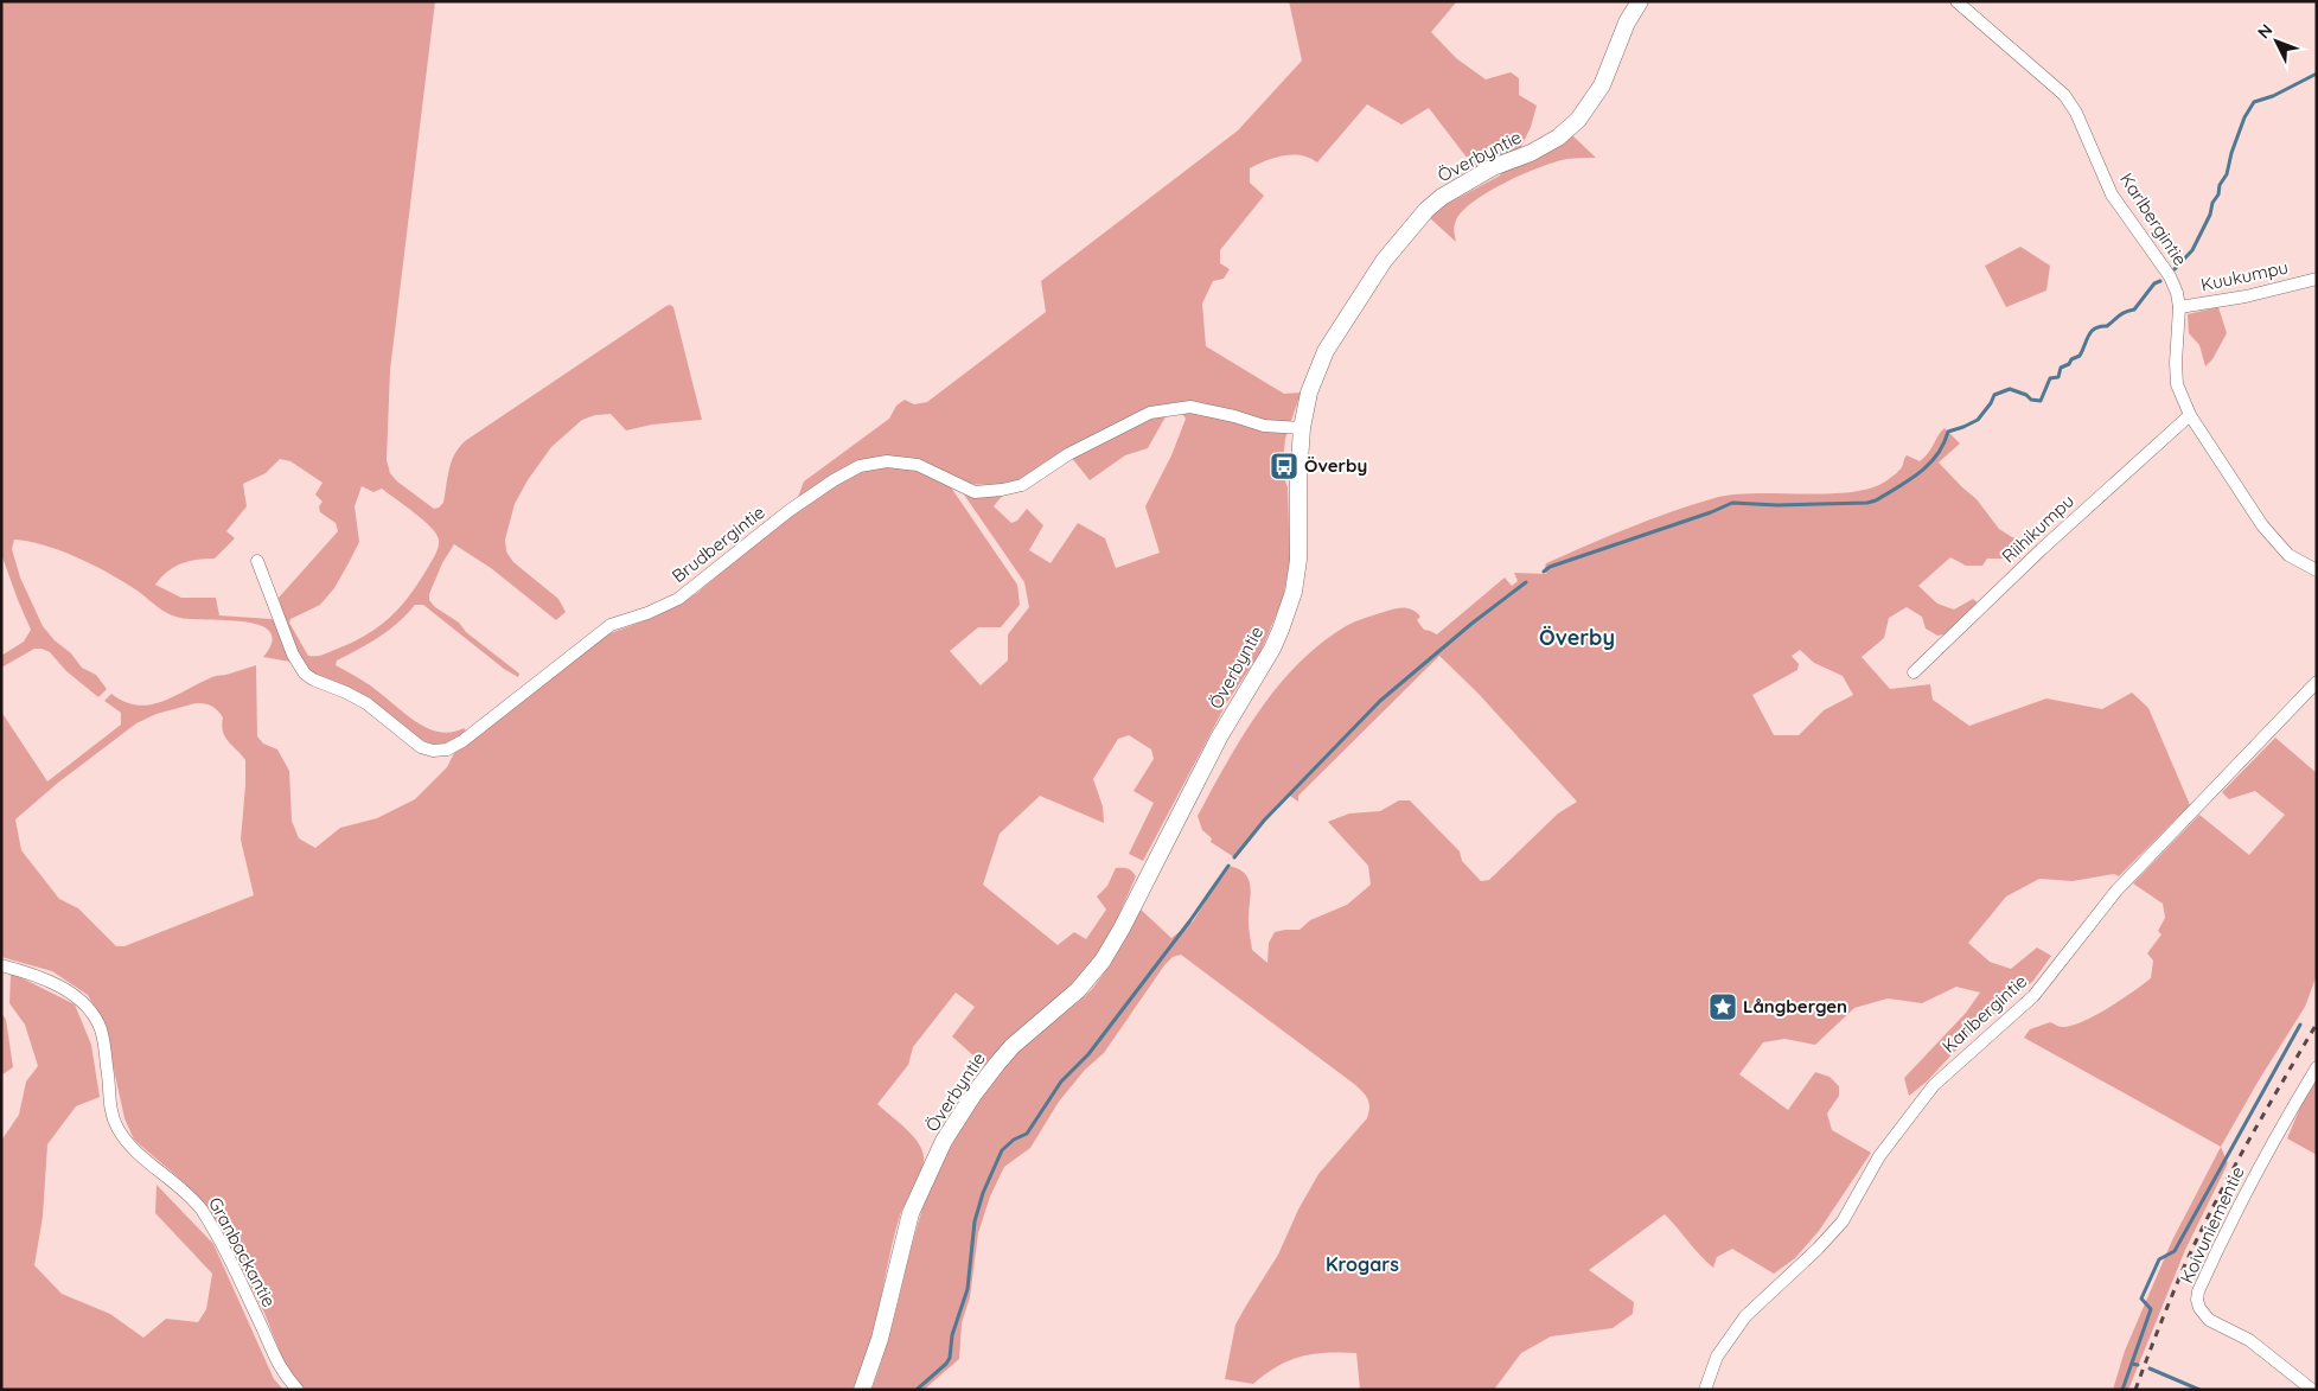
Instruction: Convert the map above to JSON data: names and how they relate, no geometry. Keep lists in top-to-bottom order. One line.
{"streets":{"street":["Överbyntie","Karlbergintie","Kuukumpu","Riihikumpu","Brudbergintie","Koivuniementie","Granbackantie"]},"crossings":[["Överbyntie","Brudbergintie"],["Karlbergintie","Kuukumpu"],["Karlbergintie","Riihikumpu"]],"districts":["Överby","Krogars"],"places":{"bus stop":["Överby"],"place":["Långbergen"]},"north":"top left"}
